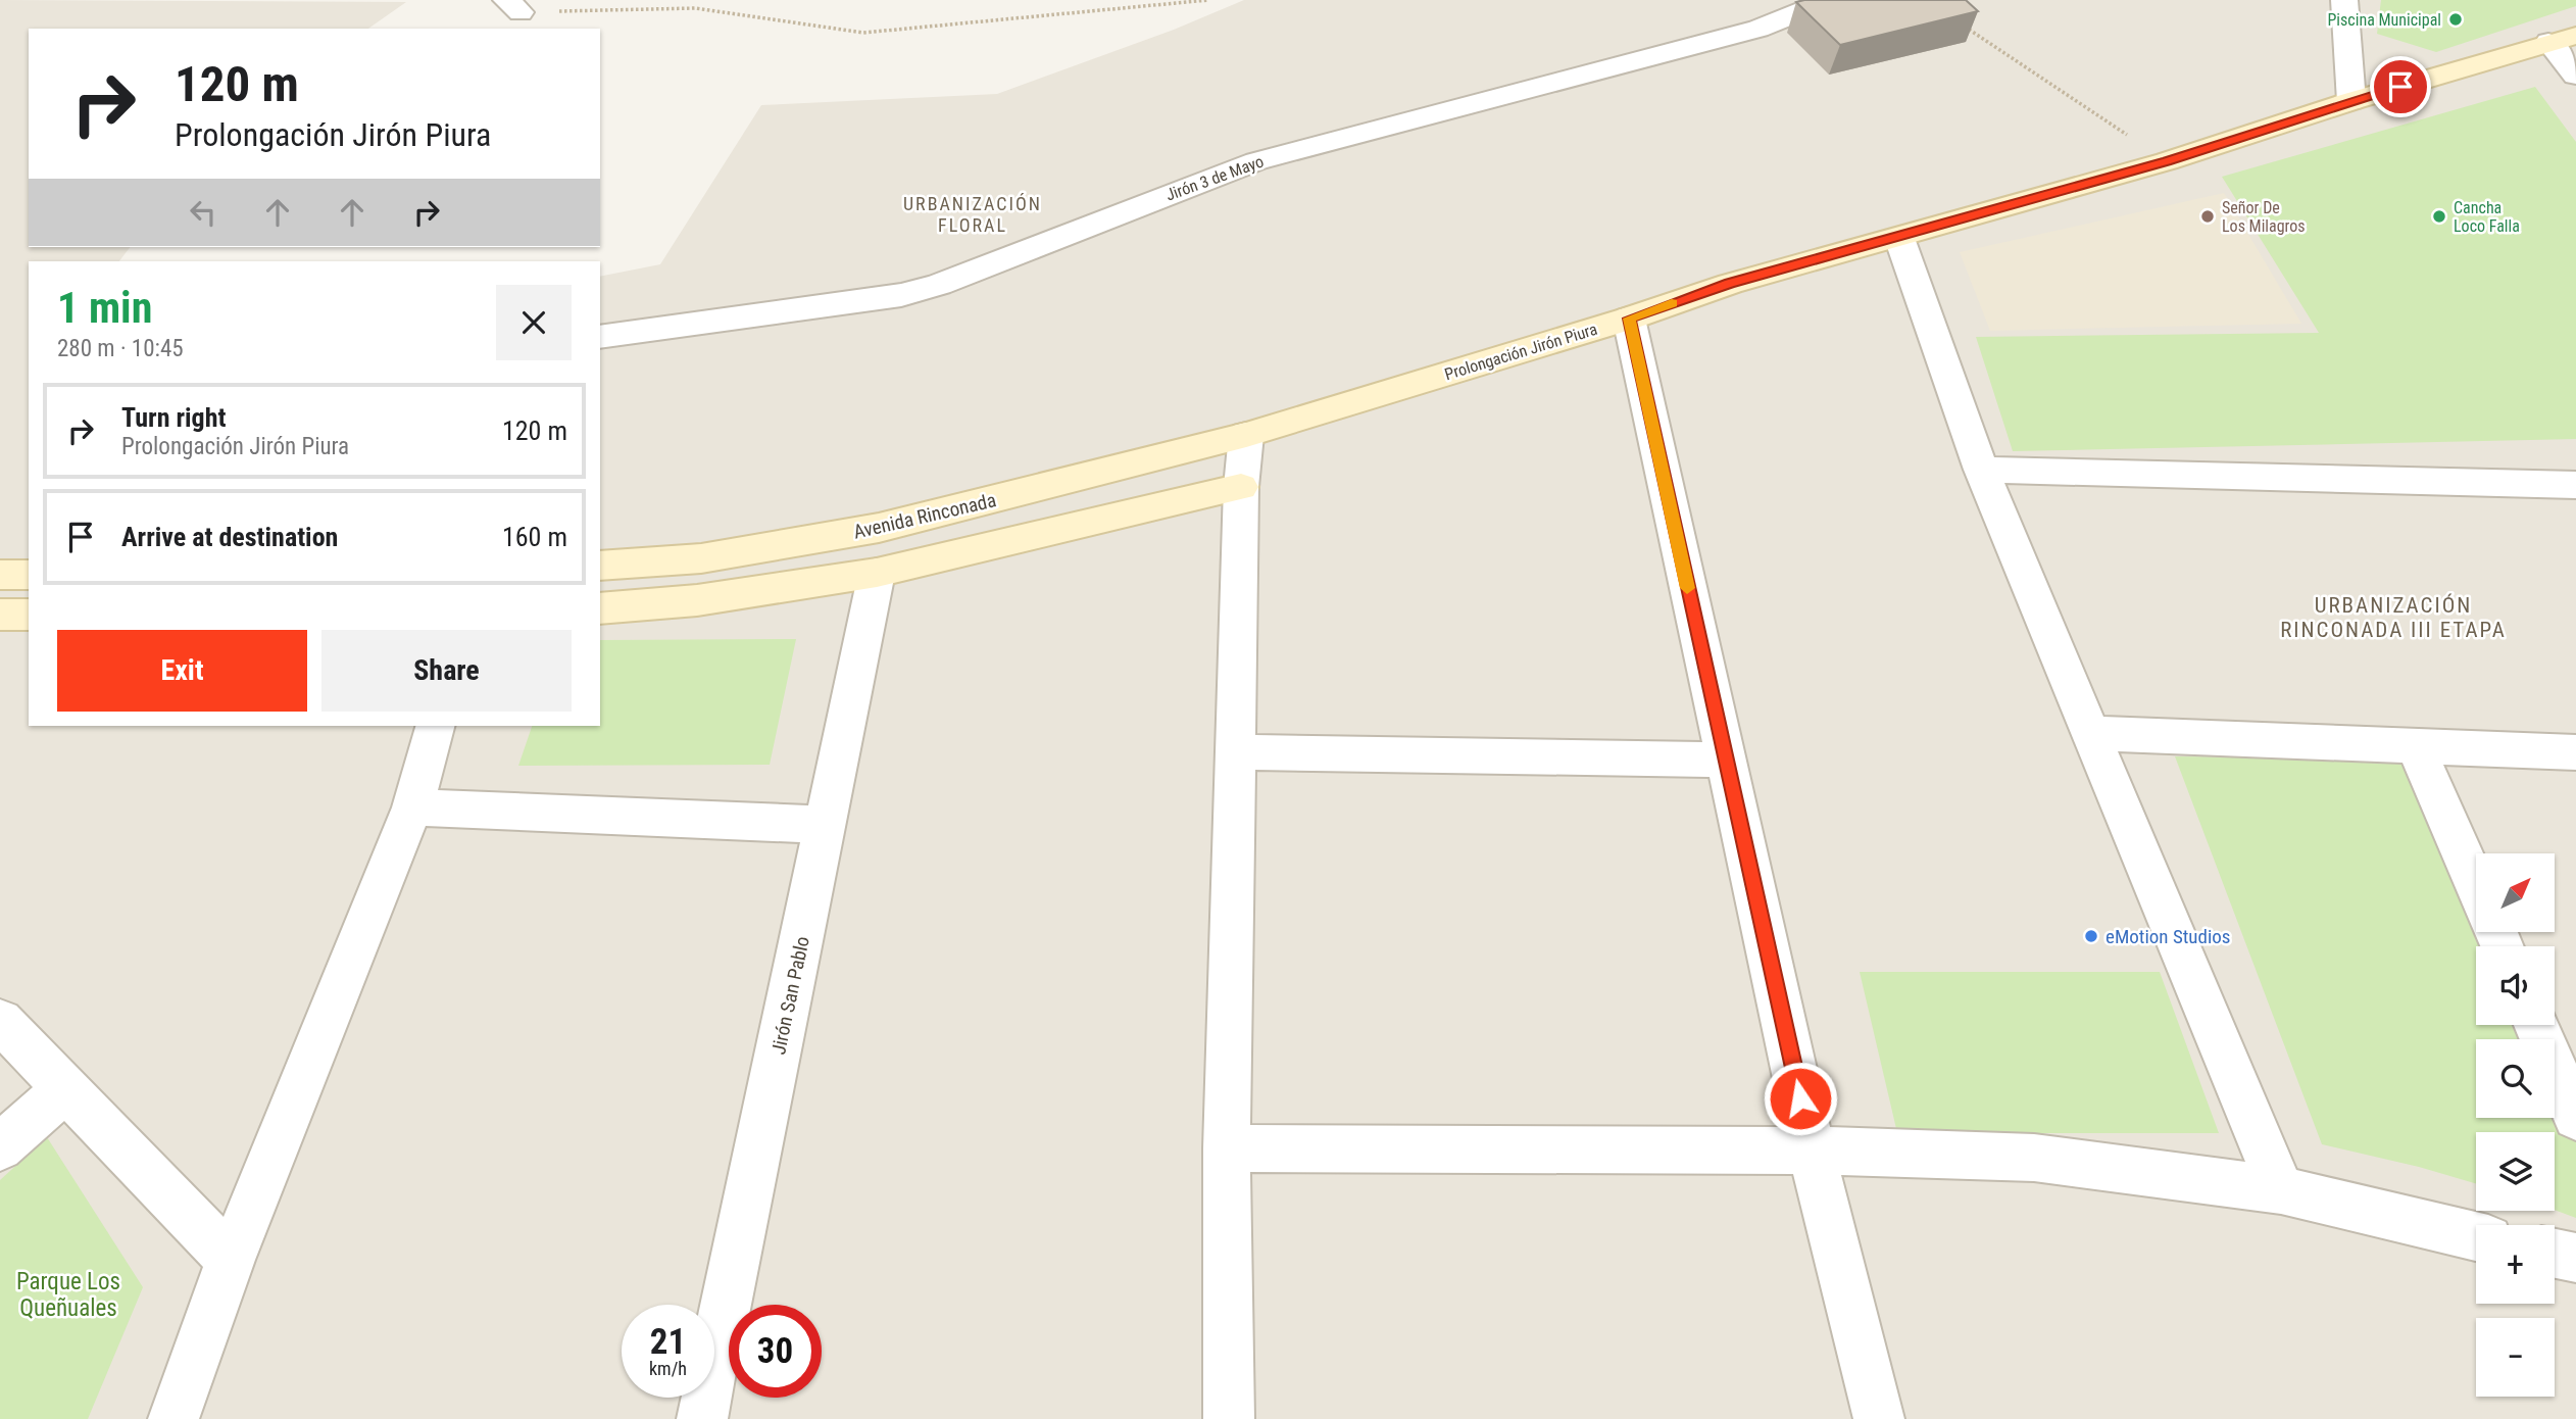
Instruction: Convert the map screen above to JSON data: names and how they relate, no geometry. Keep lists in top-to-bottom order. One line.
{"streets":{"street":["Jirón 3 de Mayo","Prolongación Jirón Piura","Avenida Rinconada","Jirón San Pablo"]},"crossings":[["Prolongación Jirón Piura","Avenida Rinconada"]],"districts":["URBANIZACIÓN FLORAL","URBANIZACIÓN RINCONADA III ETAPA"],"parks":["Parque Los Queñuales"],"places":["Piscina Municipal","Señor De Los Milagros","Cancha Loco Falla","eMotion Studios"],"north":"top right","page":{"turn":["120 m","Prolongación Jirón Piura"],"heading":["1 min","280 m · 10:45"],"list":[{"name":"Turn right","note":"Prolongación Jirón Piura","value":"120 m"},{"name":"Arrive at destination","value":"160 m"}],"buttons":["Exit","Share"],"map_buttons":["+","−"],"speed":"21 km/h","limit":"30"}}
